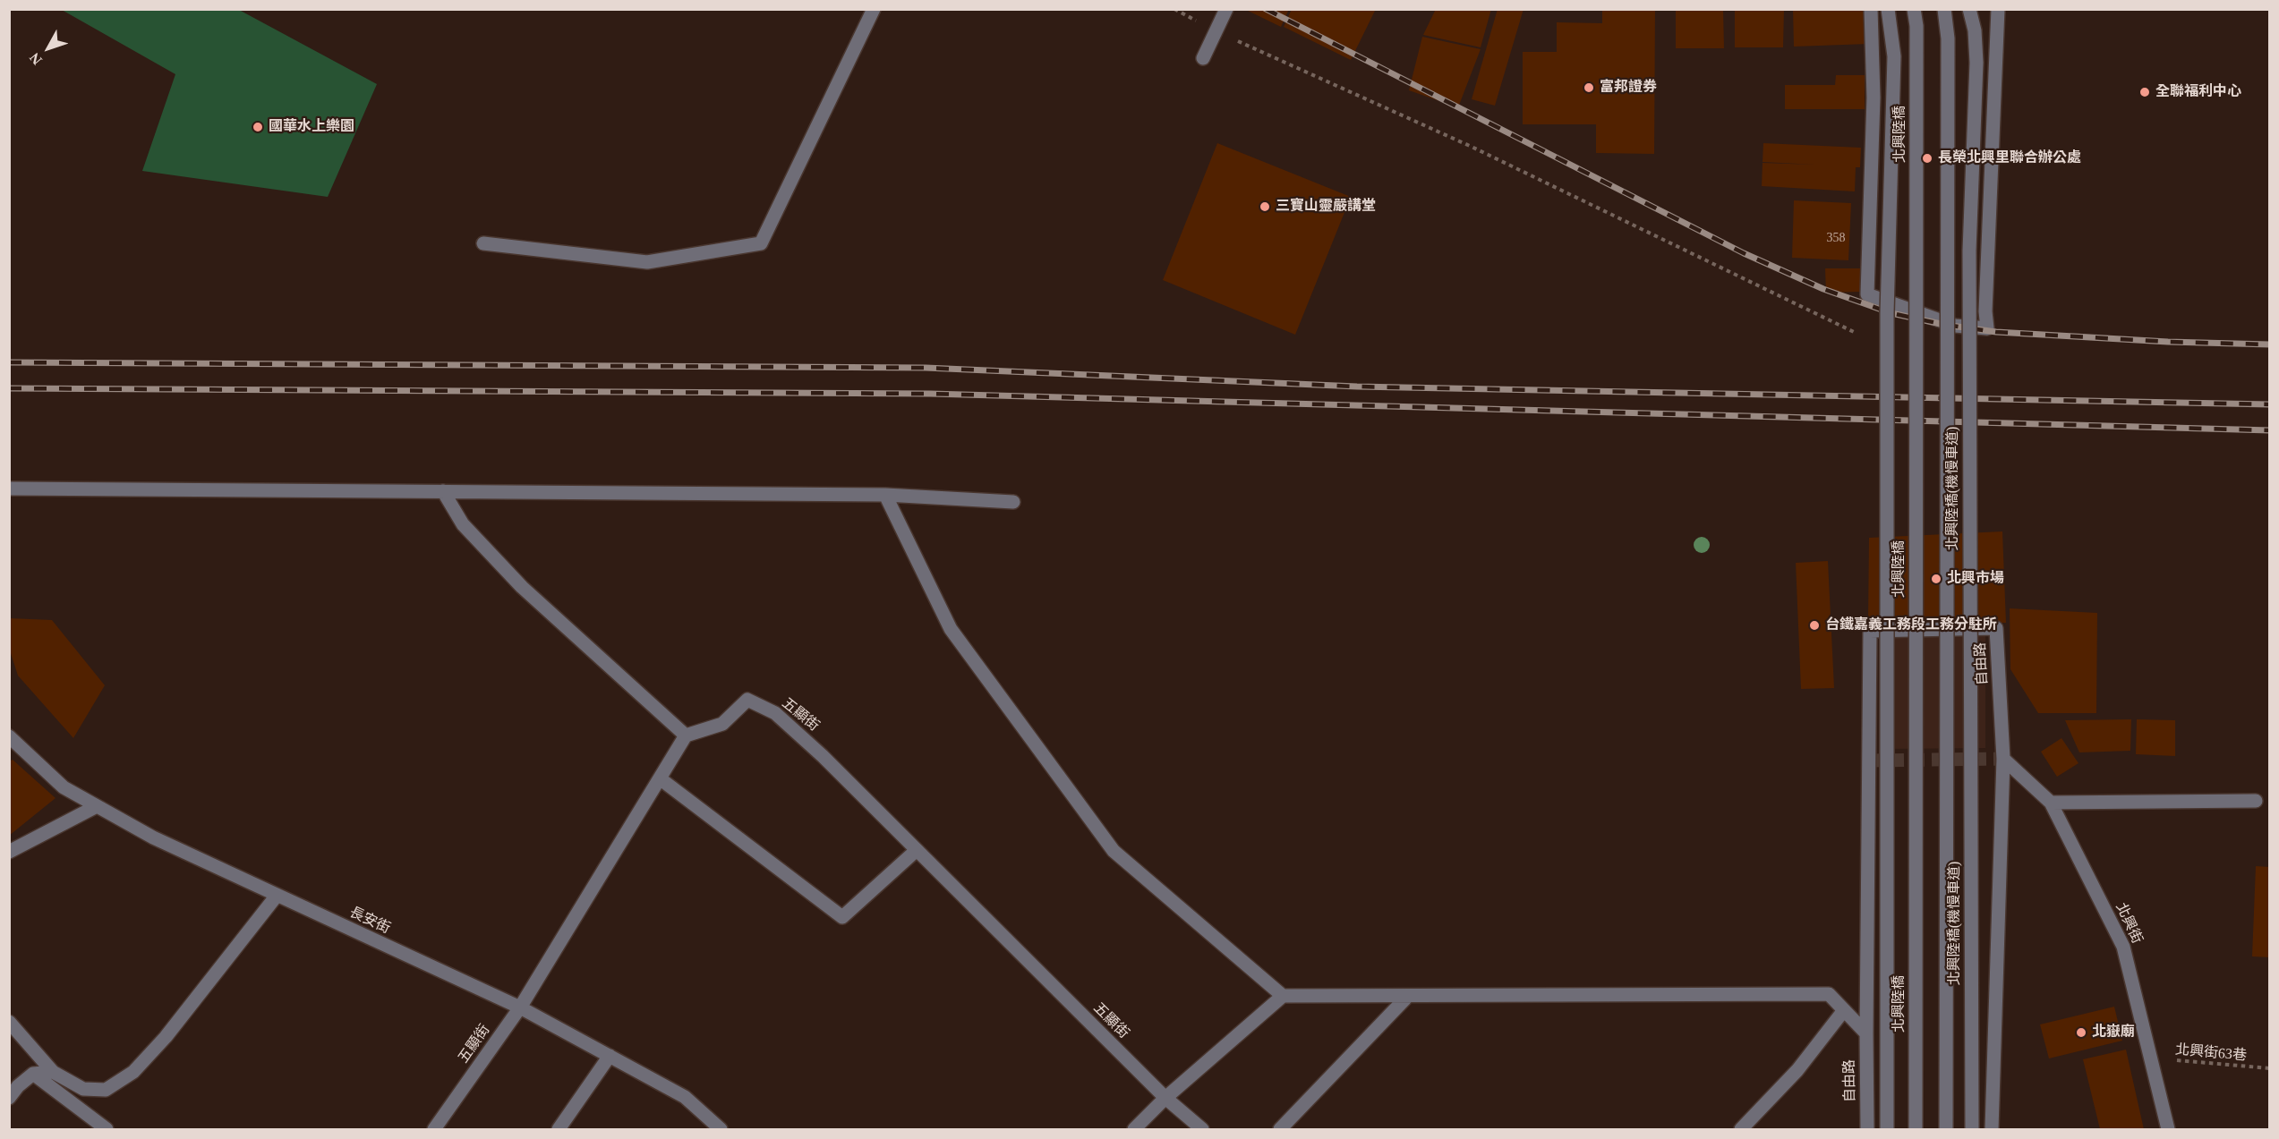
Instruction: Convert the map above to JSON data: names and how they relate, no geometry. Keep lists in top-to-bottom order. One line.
{"streets":{"street":["北興陸橋","北興陸橋(機慢車道)","自由路","五顯街","長安街","北興街"],"path":["北興街63巷"]},"crossings":[["自由路","北興街"],["五顯街","長安街"],["北興街","北興街63巷"]],"places":["富邦證券","全聯福利中心","國華水上樂園","長榮北興里聯合辦公處","三寶山靈嚴講堂","北興市場","台鐵嘉義工務段工務分駐所","北嶽廟"],"house_numbers":["358"],"north":"bottom left"}
